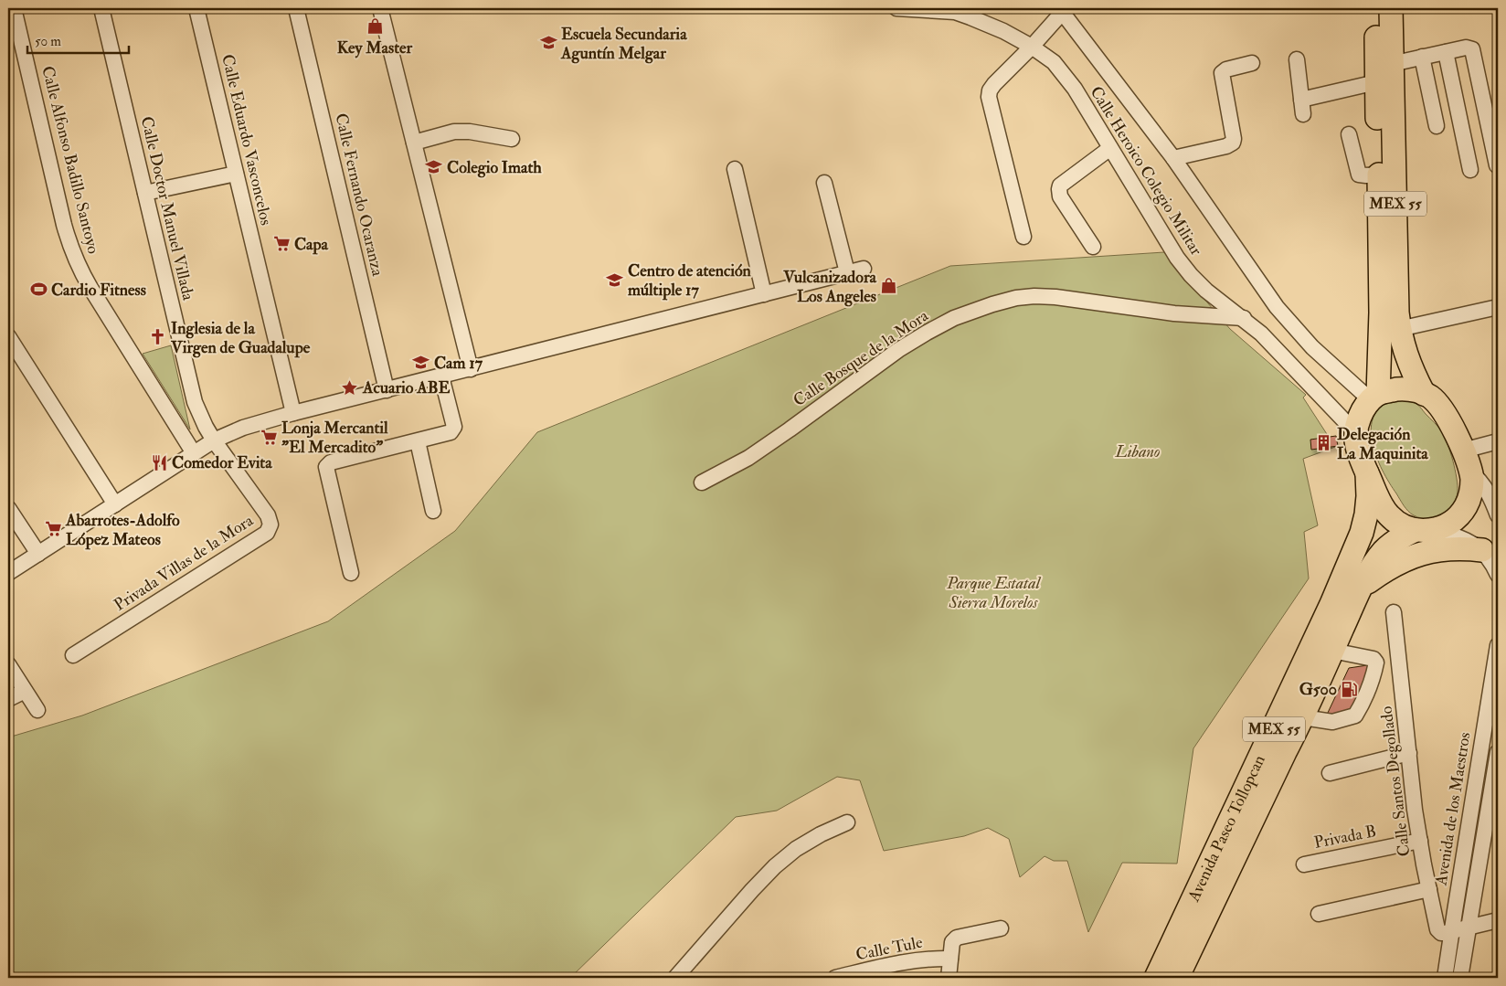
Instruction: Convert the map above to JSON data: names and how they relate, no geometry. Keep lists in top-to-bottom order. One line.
{"streets":{"highway":["MEX 55","Avenida Paseo Tollopcan"],"street":["Calle Eduardo Vasconcelos","Calle Alfonso Badillo Santoyo","Calle Heroico Colegio Militar","Calle Fernando Ocaranza","Calle Doctor Manuel Villada","Calle Bosque de la Mora","Privada Villas de la Mora","Calle Santos Degollado","Avenida de los Maestros","Privada B","Calle Tule"]},"crossings":[["Calle Heroico Colegio Militar","MEX 55"],["Calle Heroico Colegio Militar","Calle Bosque de la Mora"],["Calle Heroico Colegio Militar","Avenida Paseo Tollopcan"],["MEX 55","Avenida Paseo Tollopcan"],["Calle Doctor Manuel Villada","Privada Villas de la Mora"],["Calle Santos Degollado","Avenida de los Maestros"],["Calle Santos Degollado","Privada B"]],"parks":["Libano","Parque Estatal Sierra Morelos"],"places":{"shop":["Key Master","Vulcanizadora Los Angeles"],"school or university":["Escuela Secundaria Aguntín Melgar","Colegio Imath","Centro de atención múltiple 17","Cam 17"],"supermarket":["Capa","Lonja Mercantil \"El Mercadito\"","Abarrotes-Adolfo López Mateos"],"sports":["Cardio Fitness"],"church":["Inglesia de la Virgen de Guadalupe"],"place":["Acuario ABE"],"building":["Delegación La Maquinita"],"restaurant":["Comedor Evita"],"fuel station":["G500"]},"scale_bar":"50 m"}
